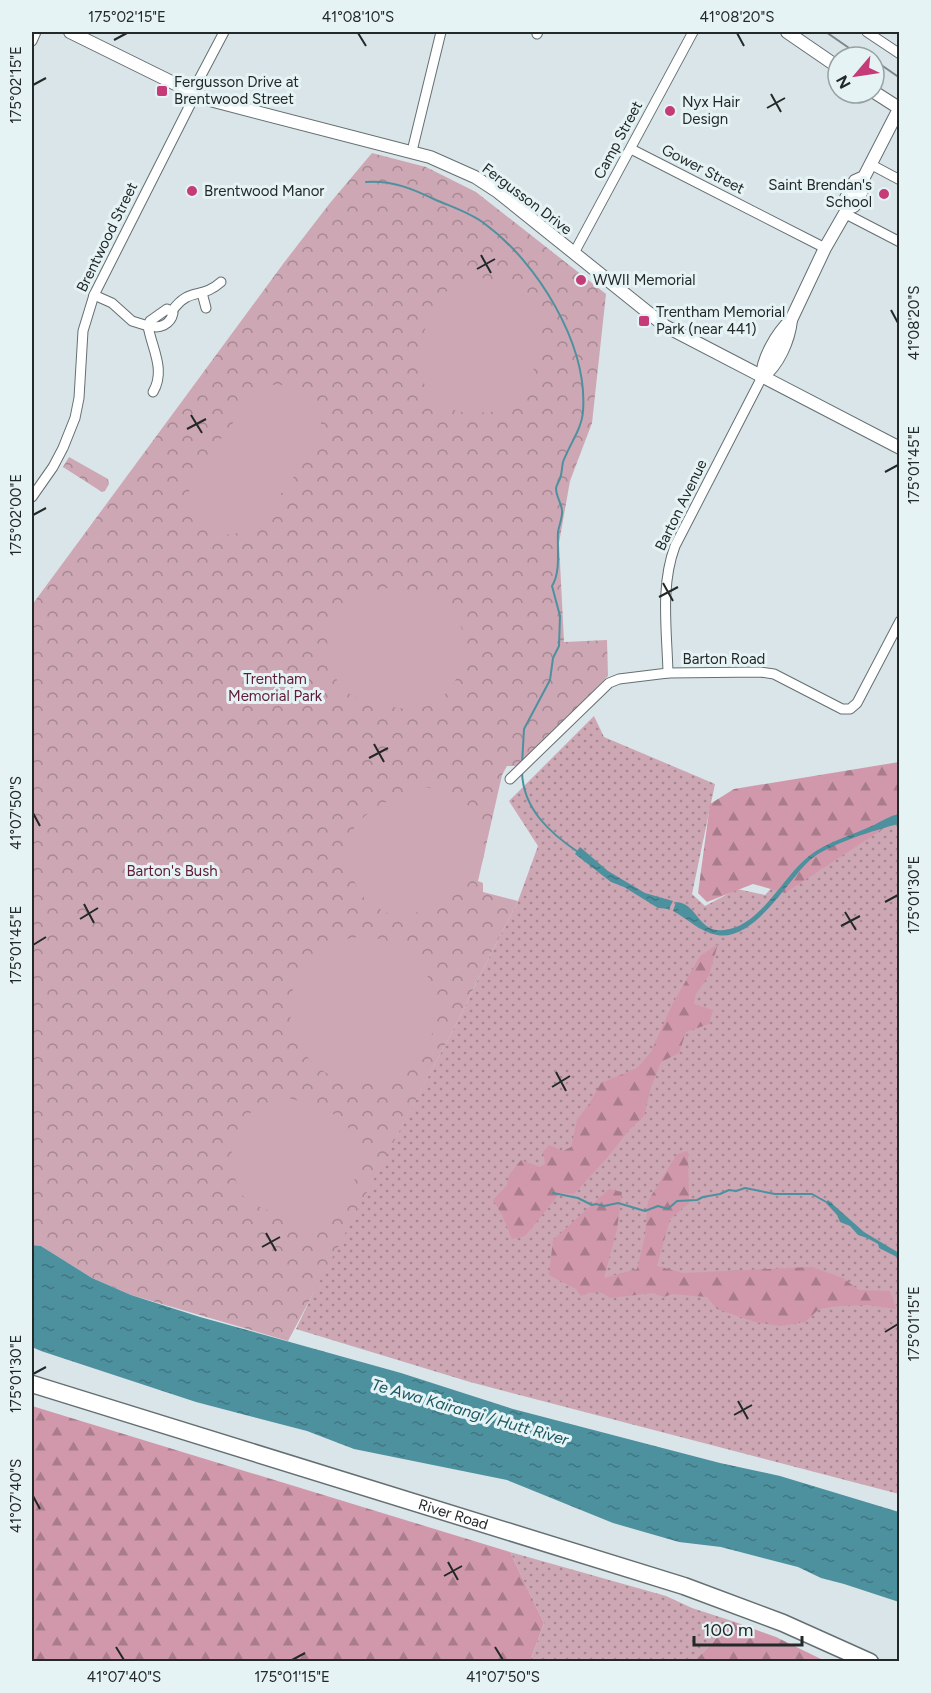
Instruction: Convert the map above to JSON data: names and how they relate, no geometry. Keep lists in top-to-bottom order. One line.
{"streets":{"highway":["River Road"],"main road":["Fergusson Drive"],"street":["Camp Street","Gower Street","Brentwood Street","Barton Avenue","Barton Road"]},"crossings":[["Camp Street","Gower Street"],["Camp Street","Fergusson Drive"],["Fergusson Drive","Brentwood Street"],["Fergusson Drive","Barton Avenue"],["Barton Avenue","Barton Road"]],"water":["Te Awa Kairangi / Hutt River"],"parks":["Trentham Memorial Park","Barton's Bush"],"places":{"transit":["Fergusson Drive at Brentwood Street","Trentham Memorial Park (near 441)"],"other":["Nyx Hair Design","Brentwood Manor","Saint Brendan's School","WWII Memorial"]},"scale_bar":"100 m","north":"bottom left","coordinates":["175°02'15\"E","41°08'10\"S","41°08'20\"S","175°01'45\"E","175°02'00\"E","41°07'50\"S","175°01'30\"E","175°01'15\"E","41°07'40\"S"]}
